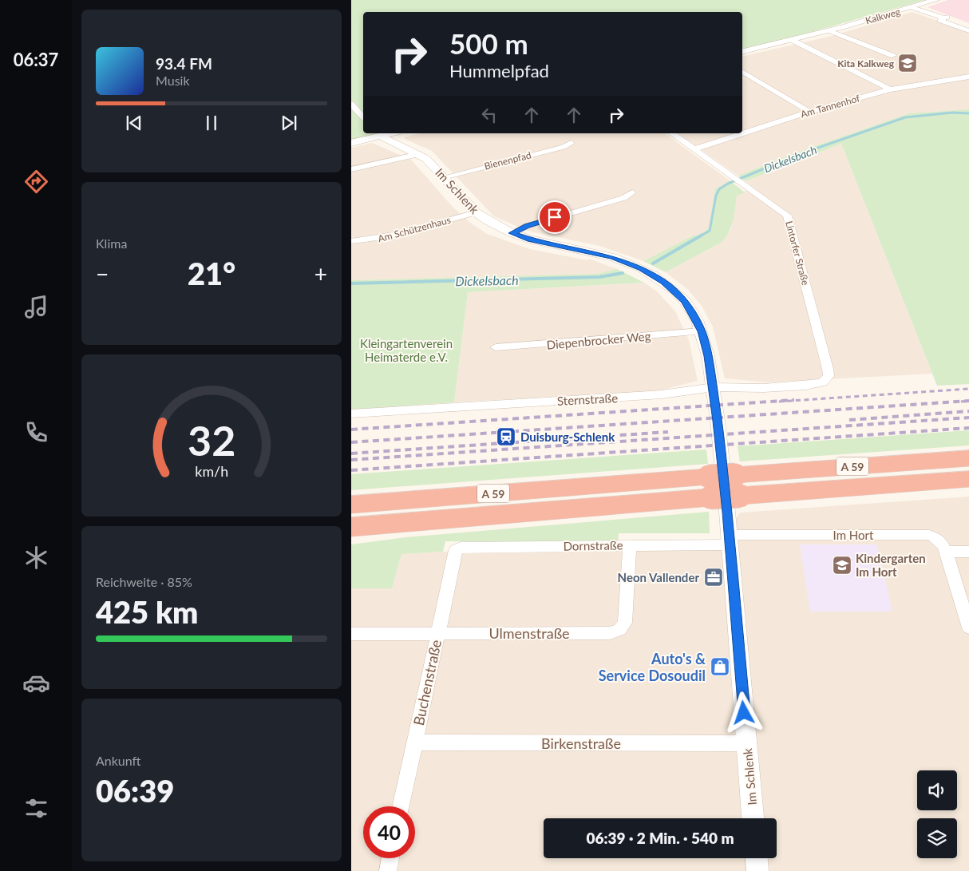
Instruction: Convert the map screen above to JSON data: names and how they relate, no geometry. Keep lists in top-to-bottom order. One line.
{"streets":{"highway":["A 59"],"street":["Kalkweg","Am Tannenhof","Bienenpfad","Im Schlenk","Am Schützenhaus","Lintorfer Straße","Diepenbrocker Weg","Sternstraße","Im Hort","Dornstraße","Ulmenstraße","Buchenstraße","Birkenstraße"]},"crossings":[["Am Tannenhof","Lintorfer Straße"],["Bienenpfad","Im Schlenk"],["Im Schlenk","Am Schützenhaus"],["Im Schlenk","Diepenbrocker Weg"],["Im Schlenk","Sternstraße"],["Im Schlenk","Im Hort"],["Im Schlenk","Dornstraße"],["Im Schlenk","Birkenstraße"],["Lintorfer Straße","Sternstraße"],["Im Hort","Dornstraße"],["Dornstraße","Ulmenstraße"],["Dornstraße","Buchenstraße"],["Ulmenstraße","Buchenstraße"],["Buchenstraße","Birkenstraße"]],"water":["Dickelsbach"],"parks":["Kleingartenverein Heimaterde e.V."],"places":{"school or university":["Kita Kalkweg","Kindergarten Im Hort"],"station":["Duisburg-Schlenk"],"office":["Neon Vallender"],"shop":["Auto's & Service Dosoudil"]},"page":{"tabs":"06:37","turn":["500 m","Hummelpfad"],"song":["93.4 FM","Musik"],"tile":["Klima",["Reichweite · 85%","425 km"],["Ankunft","06:39"]],"heat":["−","21°","+"],"limit":"40","trip":"06:39 · 2 Min. · 540 m","gauge":["32","km/h"]}}
